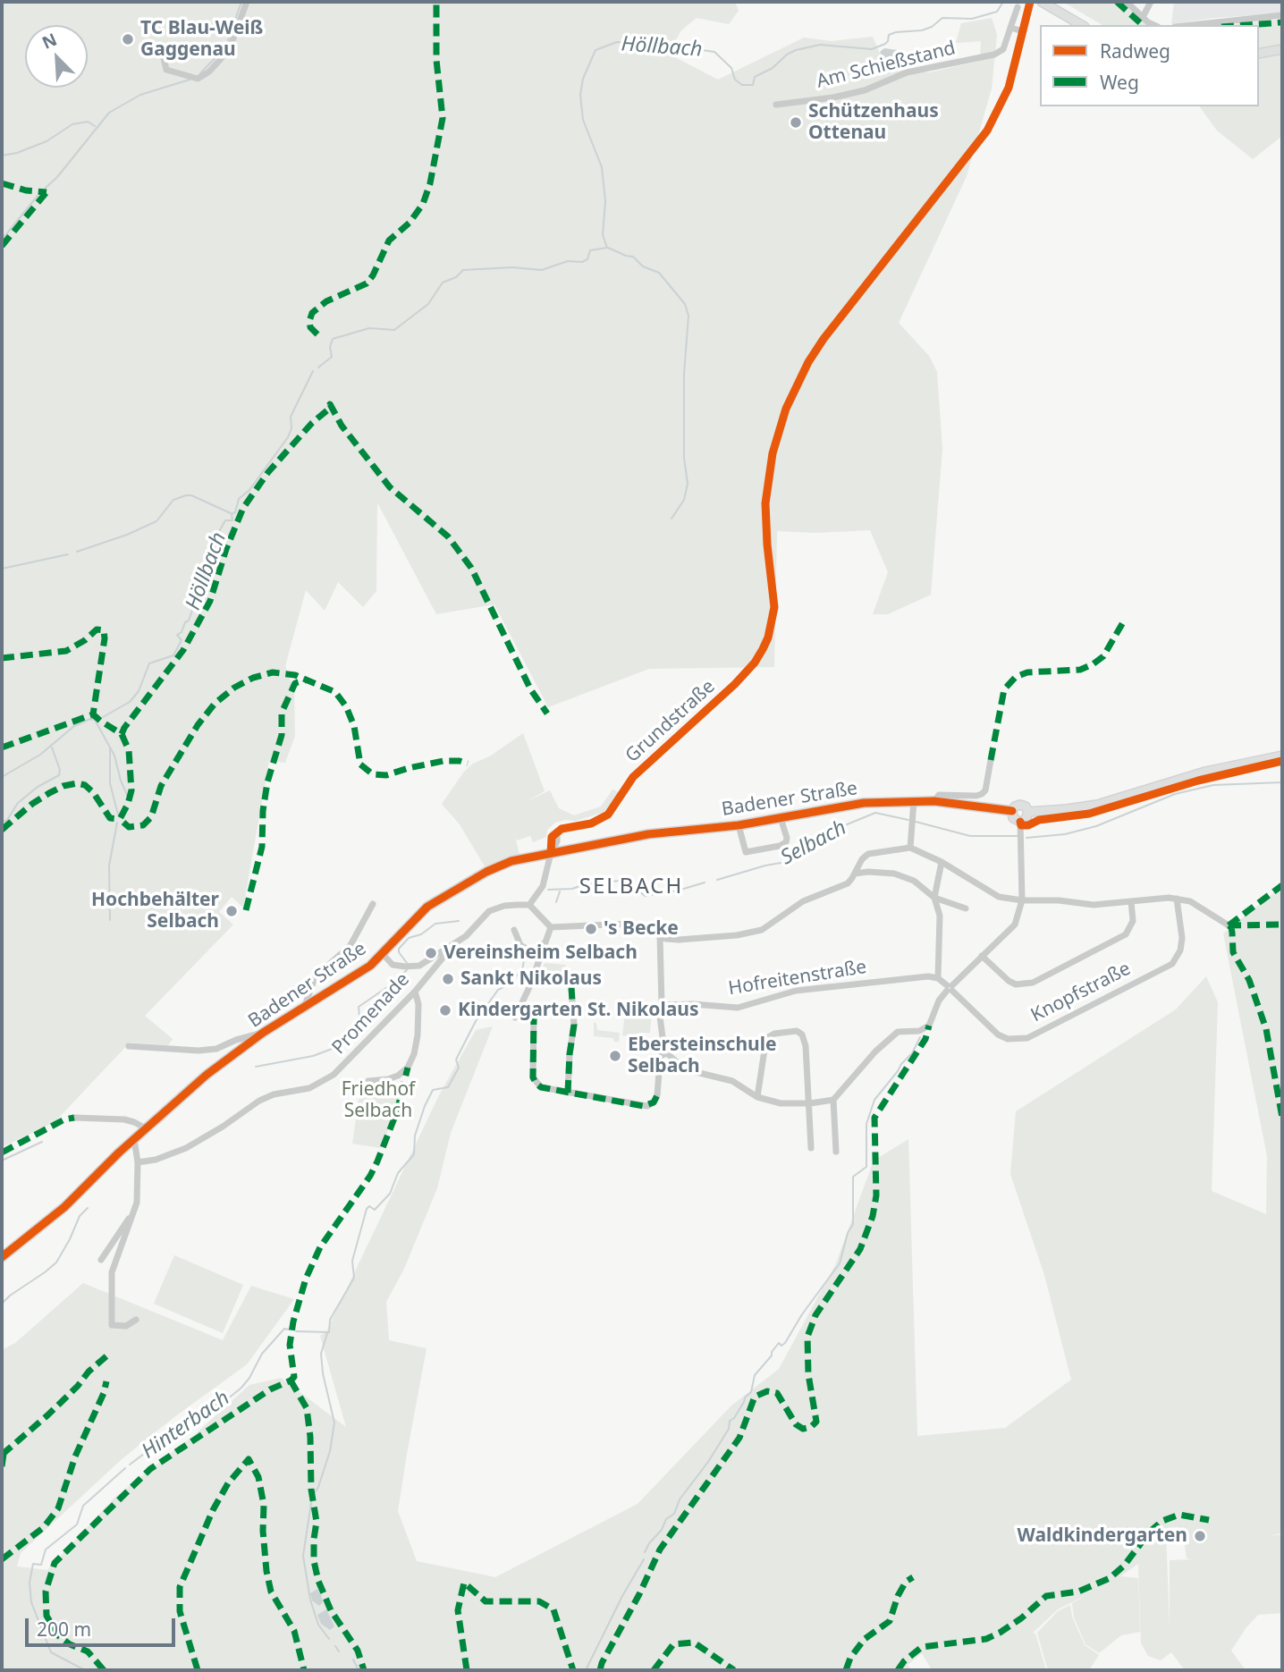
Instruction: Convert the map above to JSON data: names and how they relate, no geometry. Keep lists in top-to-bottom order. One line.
{"streets":{"main road":["Badener Straße"],"street":["Am Schießstand","Grundstraße","Hofreitenstraße","Knopfstraße","Promenade"]},"crossings":[["Grundstraße","Badener Straße"]],"districts":["SELBACH"],"water":["Höllbach","Selbach","Hinterbach"],"parks":["Friedhof Selbach"],"places":["TC Blau-Weiß Gaggenau","Schützenhaus Ottenau","Hochbehälter Selbach","'s Becke","Vereinsheim Selbach","Sankt Nikolaus","Kindergarten St. Nikolaus","Ebersteinschule Selbach","Waldkindergarten"],"legend":["Radweg","Weg"],"scale_bar":"200 m","north":"top left"}
